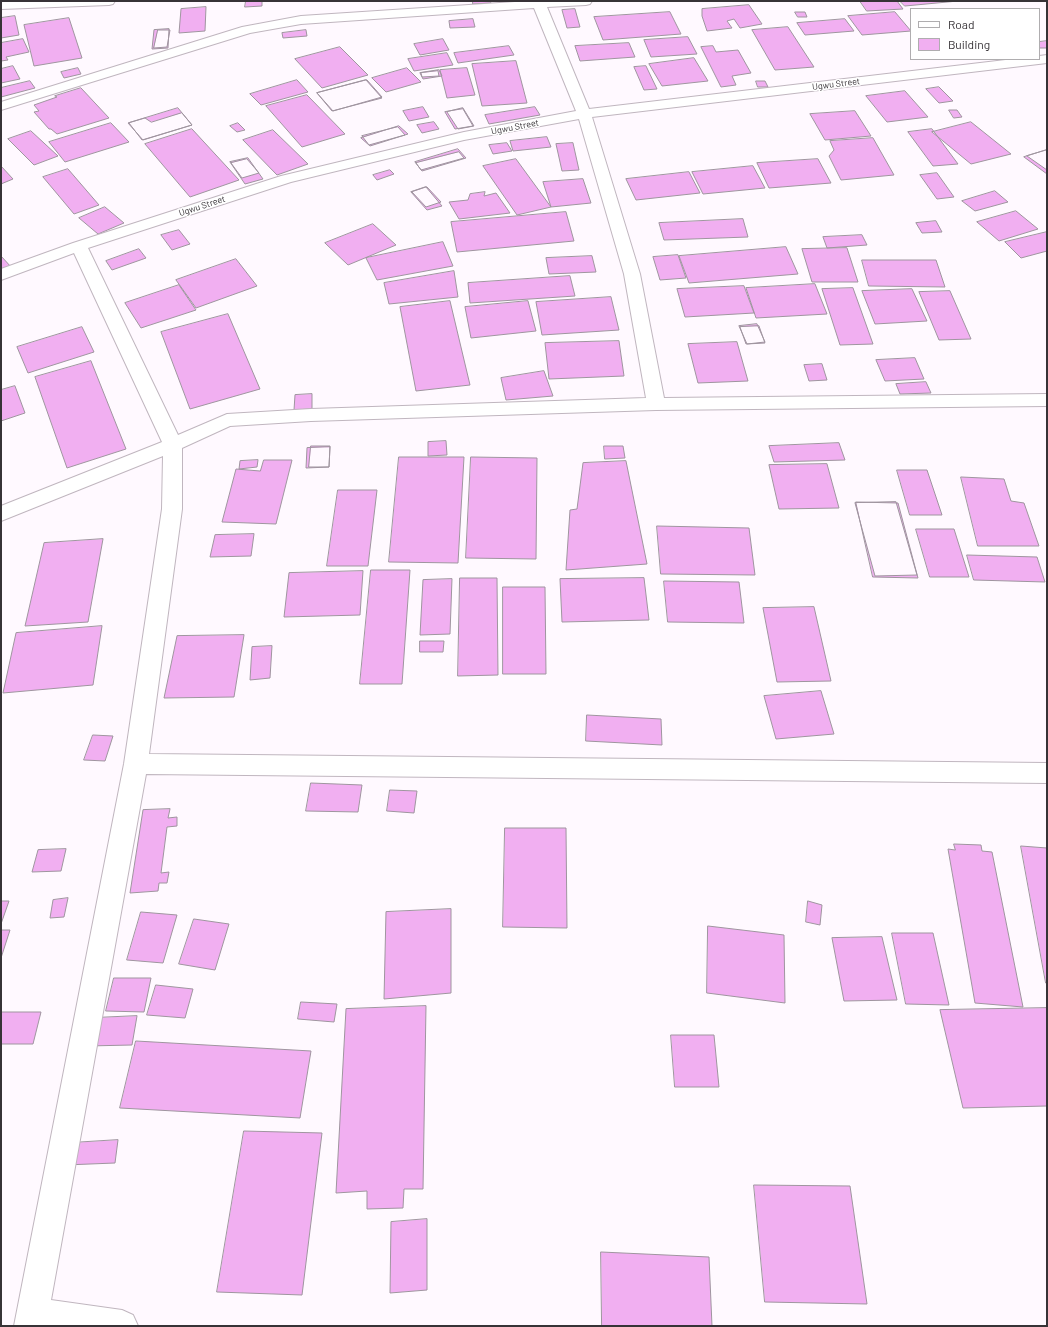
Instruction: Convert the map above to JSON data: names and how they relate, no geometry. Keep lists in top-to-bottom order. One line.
{"streets":{"street":["Ugwu Street"]},"legend":["Road","Building"]}
